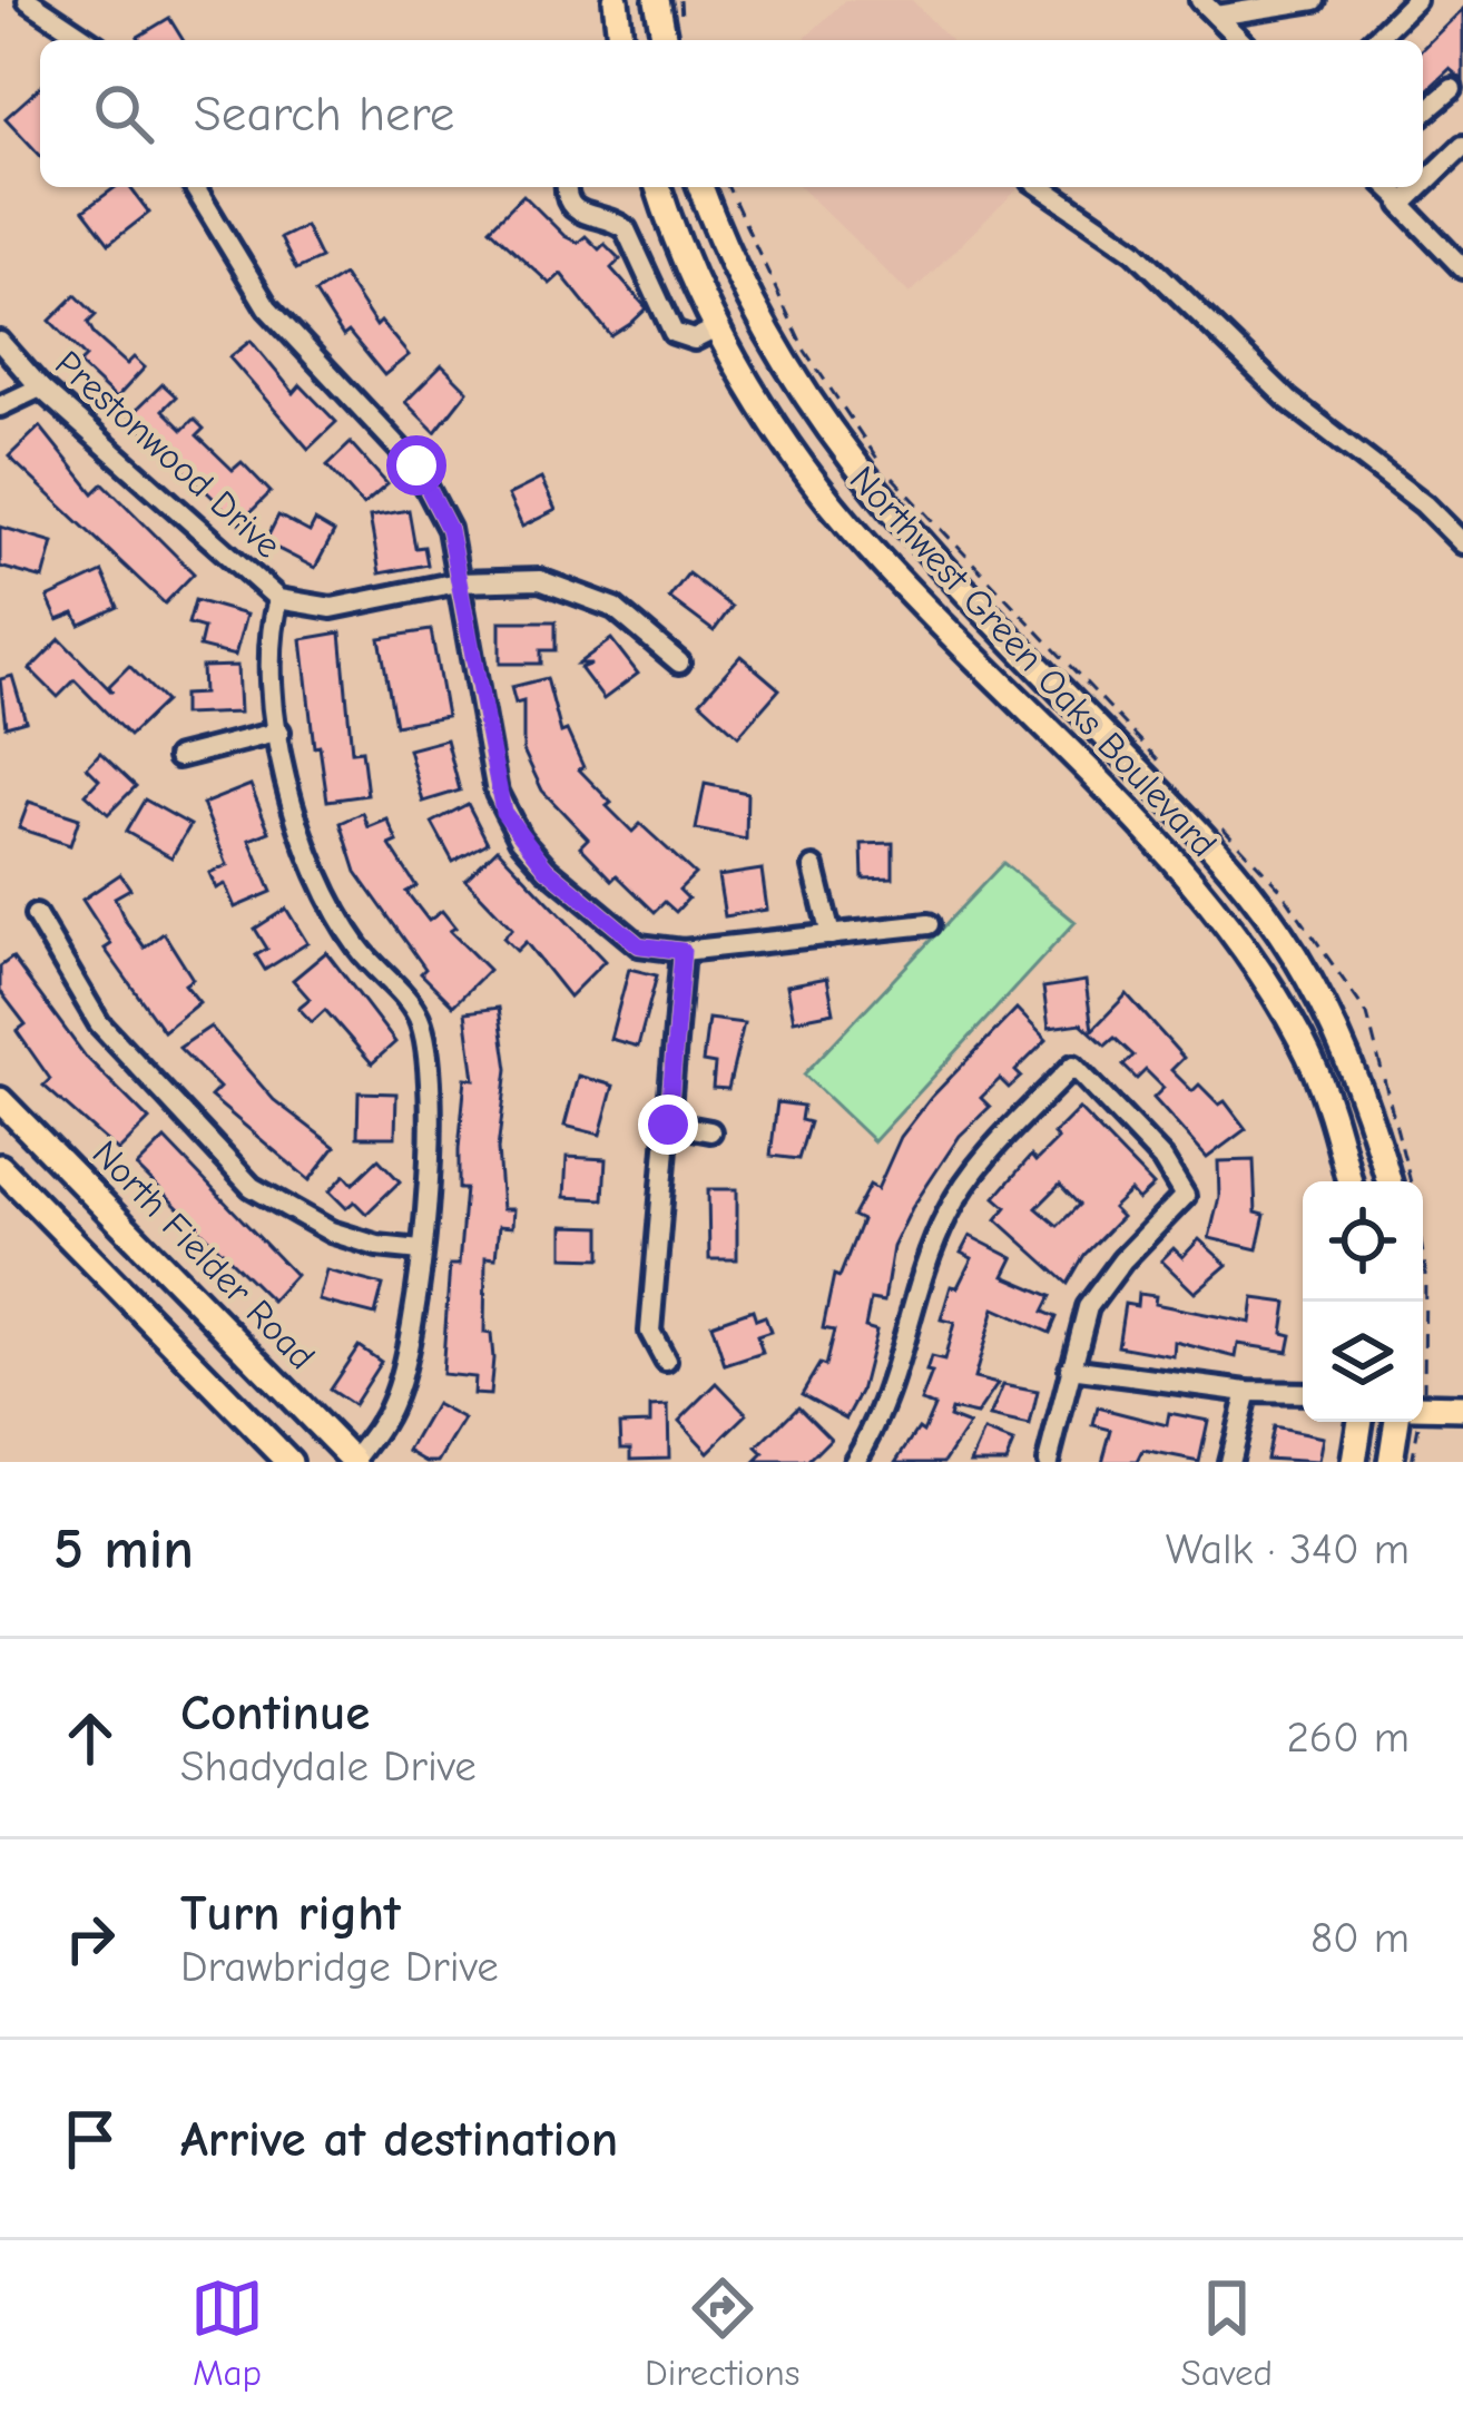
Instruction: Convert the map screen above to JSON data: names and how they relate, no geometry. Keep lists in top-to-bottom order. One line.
{"streets":{"main road":["Northwest Green Oaks Boulevard","North Fielder Road"],"street":["Prestonwood Drive"]},"page":{"search":"Search here","heading":["5 min","Walk · 340 m"],"list":[["Continue","Shadydale Drive","260 m"],["Turn right","Drawbridge Drive","80 m"],"Arrive at destination"],"nav":["Map","Directions","Saved"]}}
